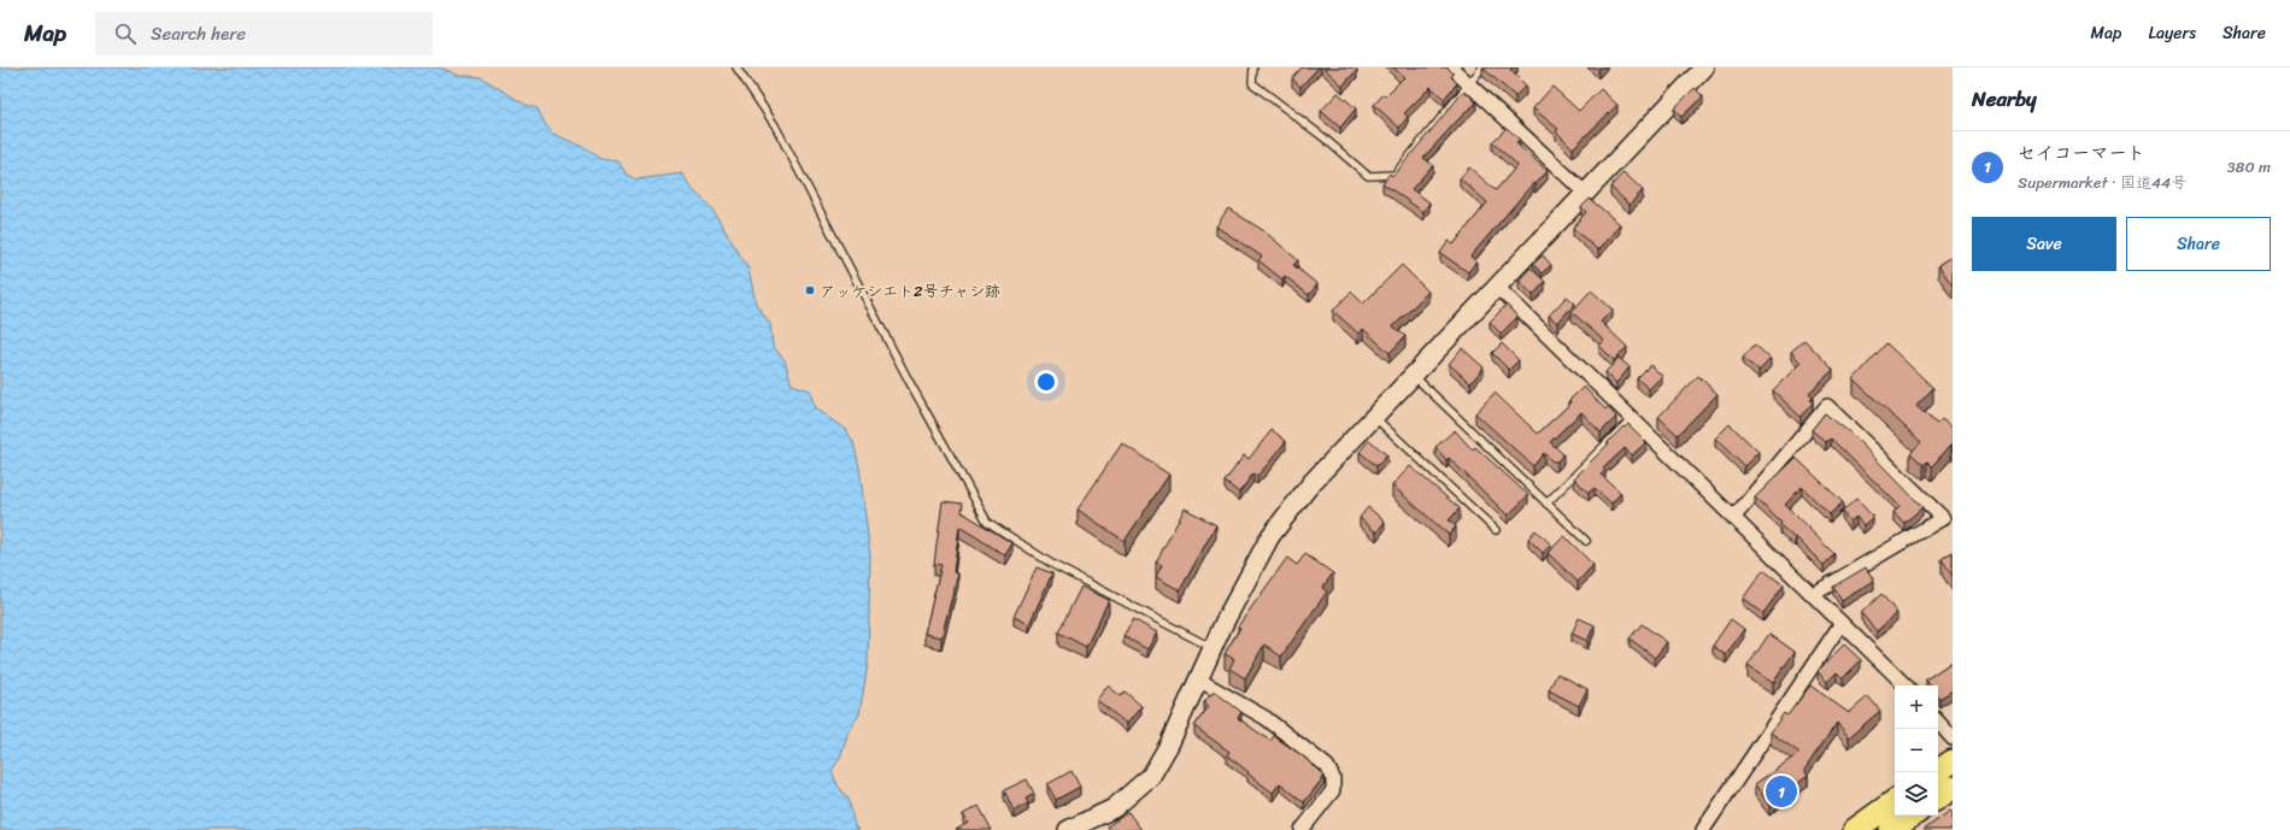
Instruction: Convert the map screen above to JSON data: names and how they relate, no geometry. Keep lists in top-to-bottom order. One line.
{"places":["アッケシエト2号チャシ跡"],"page":{"header":"Map","search":"Search here","nav":["Map","Layers","Share"],"heading":"Nearby","list":[{"mark":"1","name":"セイコーマート","note":"Supermarket · 国道44号","value":"380 m"}],"buttons":["Save","Share"],"map_buttons":["+","−"],"pins":"1"}}
